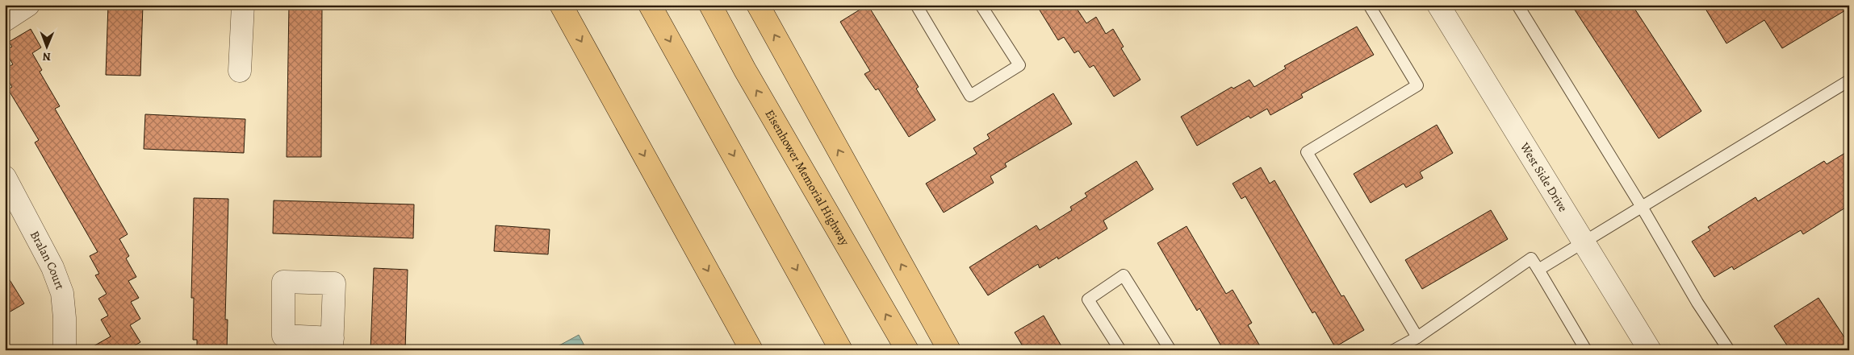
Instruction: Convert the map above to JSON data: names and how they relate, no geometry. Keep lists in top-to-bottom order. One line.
{"streets":{"highway":["Eisenhower Memorial Highway"],"street":["West Side Drive","Bralan Court"]},"north":"bottom"}
